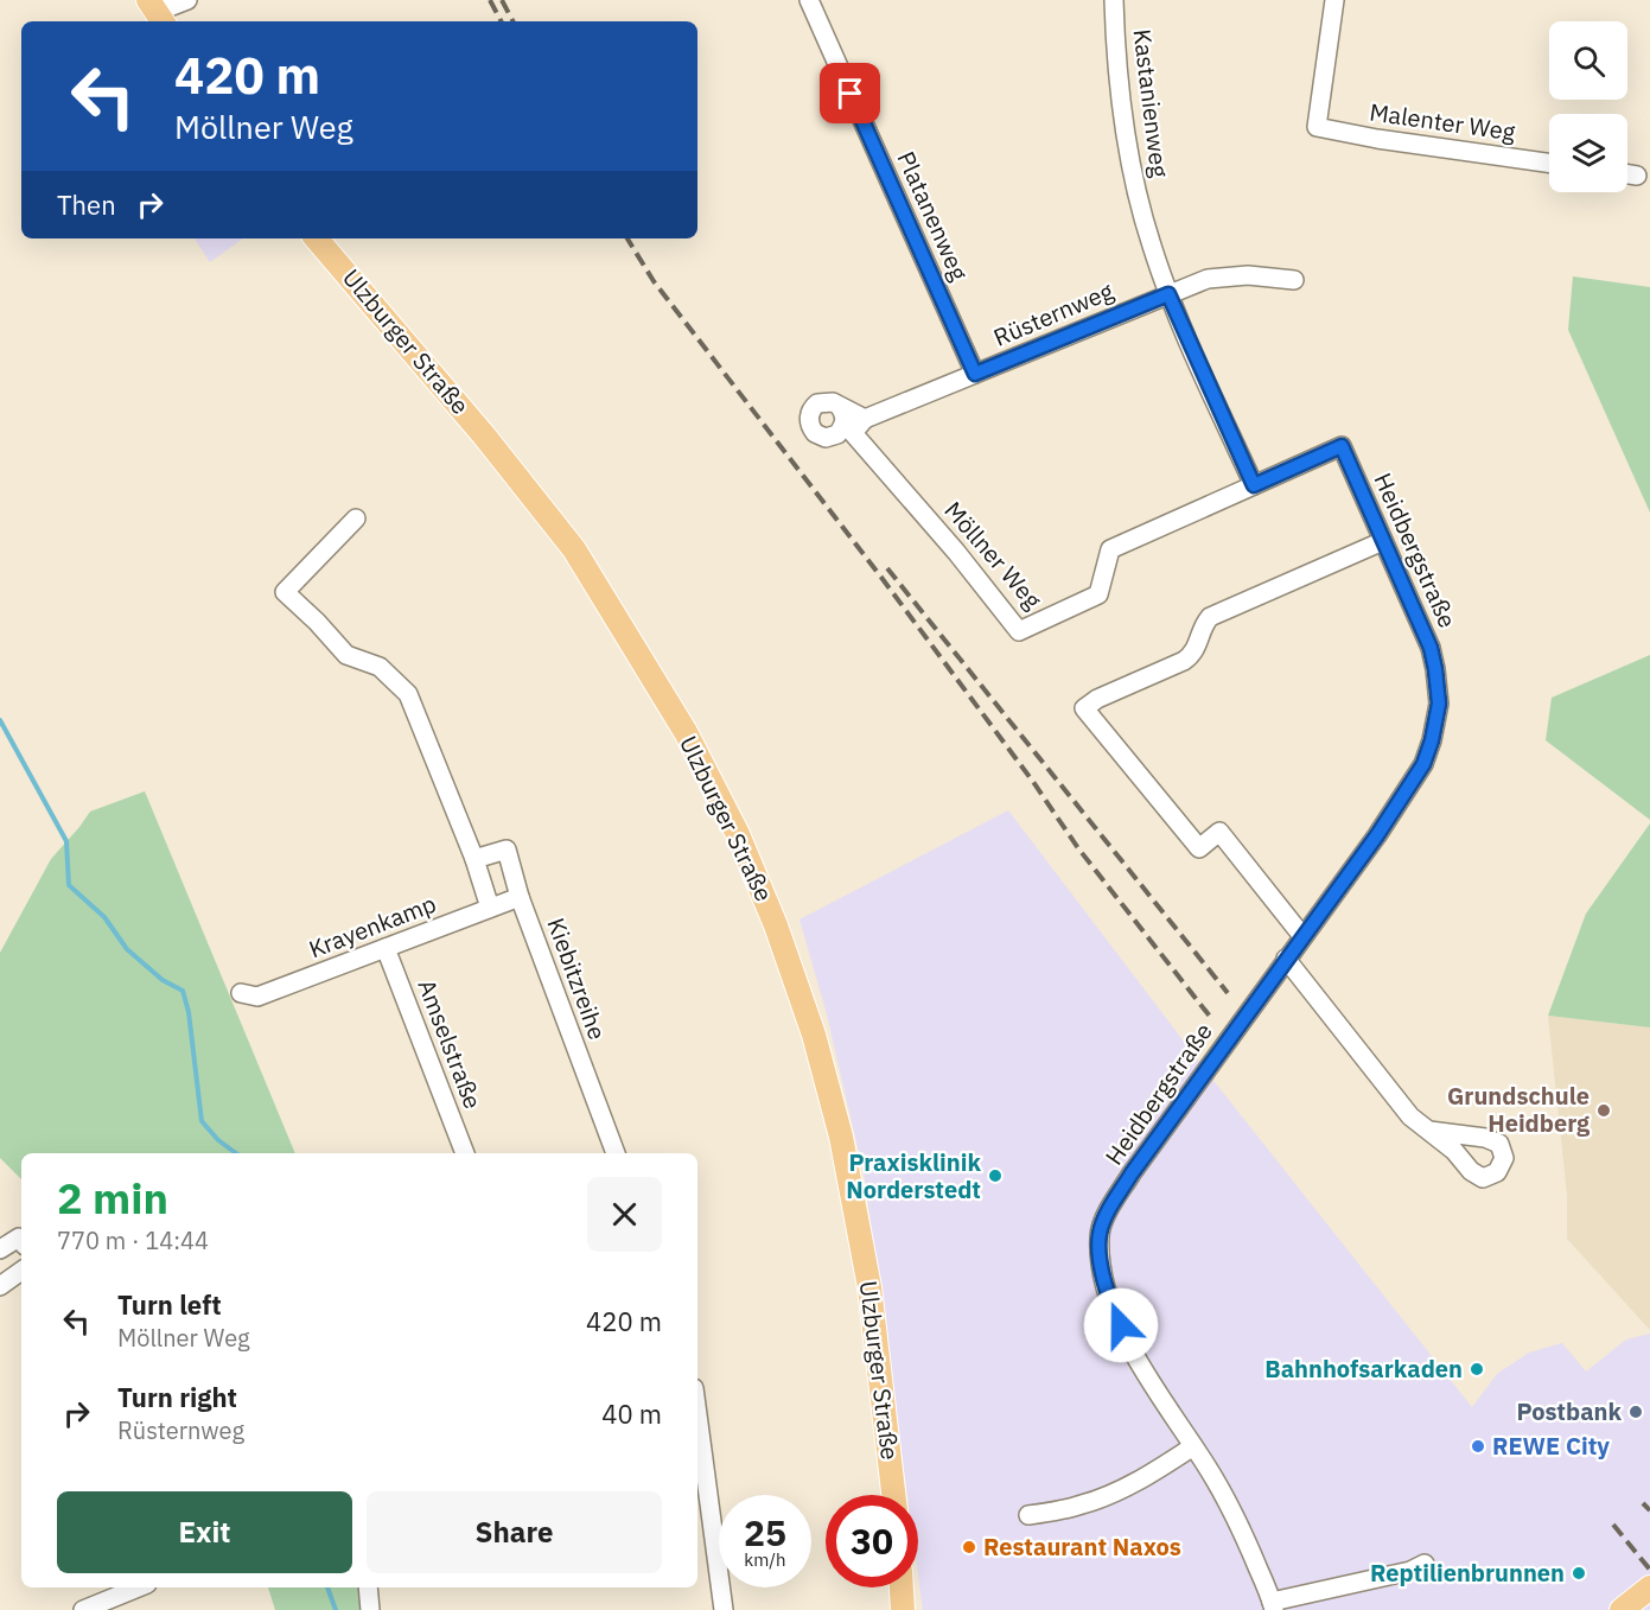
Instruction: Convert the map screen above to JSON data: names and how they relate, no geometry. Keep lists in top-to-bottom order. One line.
{"streets":{"main road":["Ulzburger Straße"],"street":["Kastanienweg","Malenter Weg","Platanenweg","Rüsternweg","Heidbergstraße","Möllner Weg","Krayenkamp","Kiebitzreihe","Amselstraße"]},"crossings":[["Kastanienweg","Rüsternweg"],["Platanenweg","Rüsternweg"],["Rüsternweg","Möllner Weg"],["Heidbergstraße","Möllner Weg"],["Krayenkamp","Kiebitzreihe"],["Krayenkamp","Amselstraße"]],"places":["Grundschule Heidberg","Praxisklinik Norderstedt","Bahnhofsarkaden","Postbank","REWE City","Restaurant Naxos","Reptilienbrunnen"],"page":{"turn":["420 m","Möllner Weg"],"then":"Then","heading":["2 min","770 m · 14:44"],"list":[{"name":"Turn left","note":"Möllner Weg","value":"420 m"},{"name":"Turn right","note":"Rüsternweg","value":"40 m"}],"buttons":["Exit","Share"],"speed":"25 km/h","limit":"30"}}
